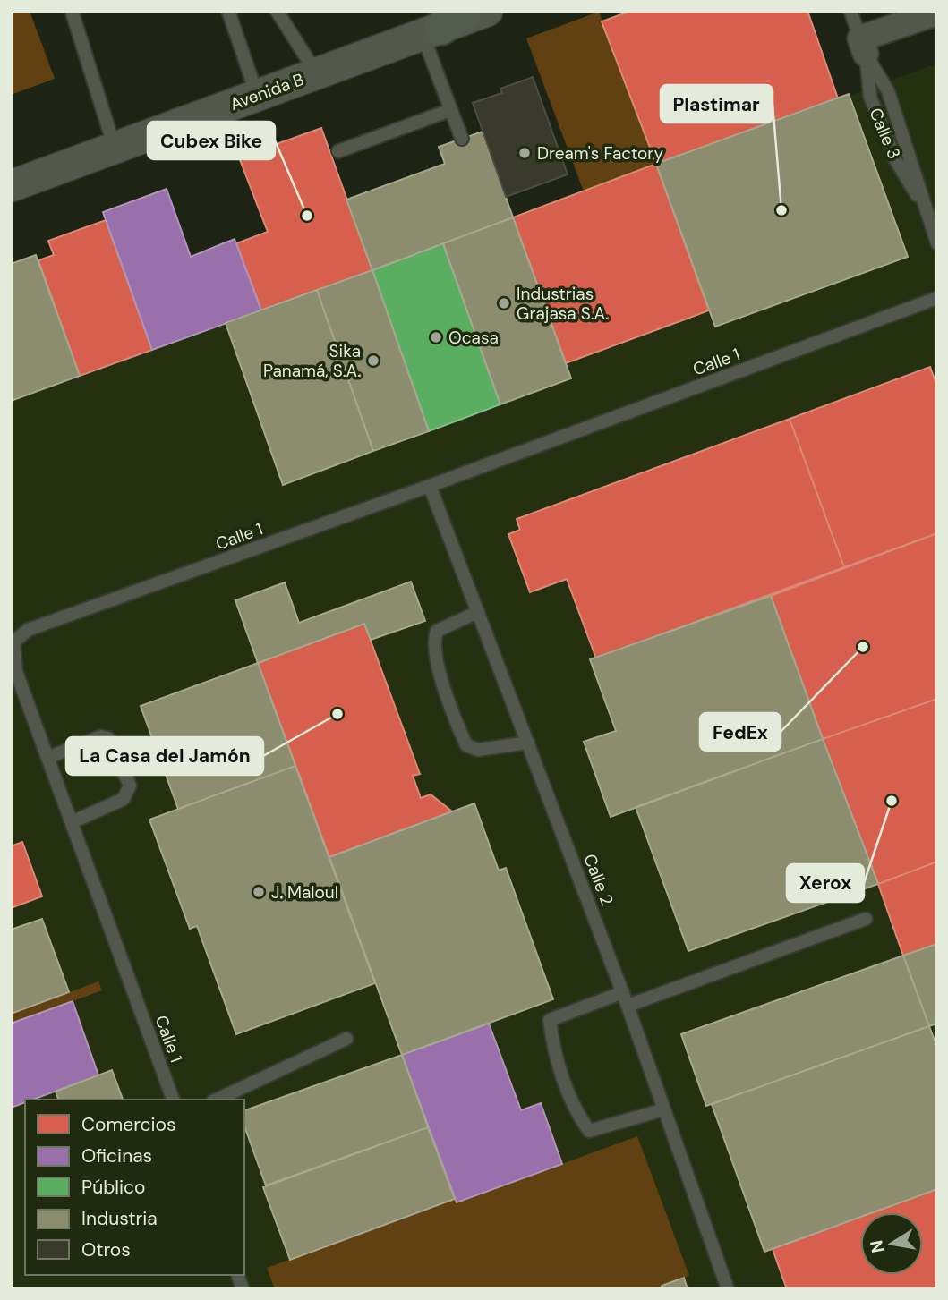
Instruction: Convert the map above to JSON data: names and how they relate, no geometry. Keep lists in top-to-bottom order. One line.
{"streets":{"street":["Avenida B"],"lane":["Calle 3","Calle 1","Calle 2"]},"crossings":[["Calle 1","Calle 2"]],"places":["Dream's Factory","Plastimar","Cubex Bike","Industrias Grajasa S.A.","Ocasa","Sika Panamá, S.A.","FedEx","La Casa del Jamón","Xerox","J. Maloul"],"legend":["Comercios","Oficinas","Público","Industria","Otros"],"north":"left"}
